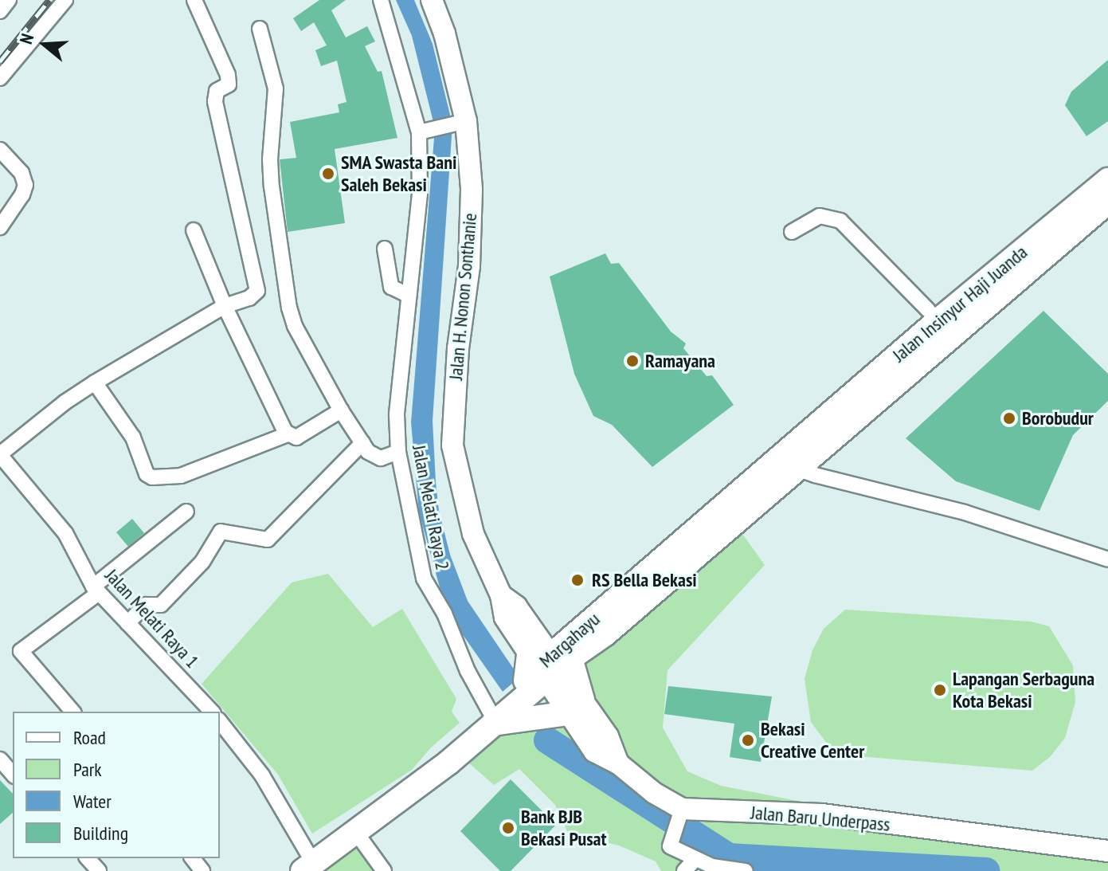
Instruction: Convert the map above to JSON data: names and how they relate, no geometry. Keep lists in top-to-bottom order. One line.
{"streets":{"main road":["Jalan Insinyur Haji Juanda"],"street":["Jalan H. Nonon Sonthanie","Jalan Melati Raya 2","Jalan Melati Raya 1","Jalan Baru Underpass"]},"crossings":[["Jalan H. Nonon Sonthanie","Jalan Baru Underpass"],["Jalan Insinyur Haji Juanda","Jalan Melati Raya 2"],["Jalan Insinyur Haji Juanda","Jalan Baru Underpass"]],"places":["SMA Swasta Bani Saleh Bekasi","Ramayana","Borobudur","RS Bella Bekasi","Lapangan Serbaguna Kota Bekasi","Bekasi Creative Center","Bank BJB Bekasi Pusat"],"legend":["Road","Park","Water","Building"],"north":"left"}
